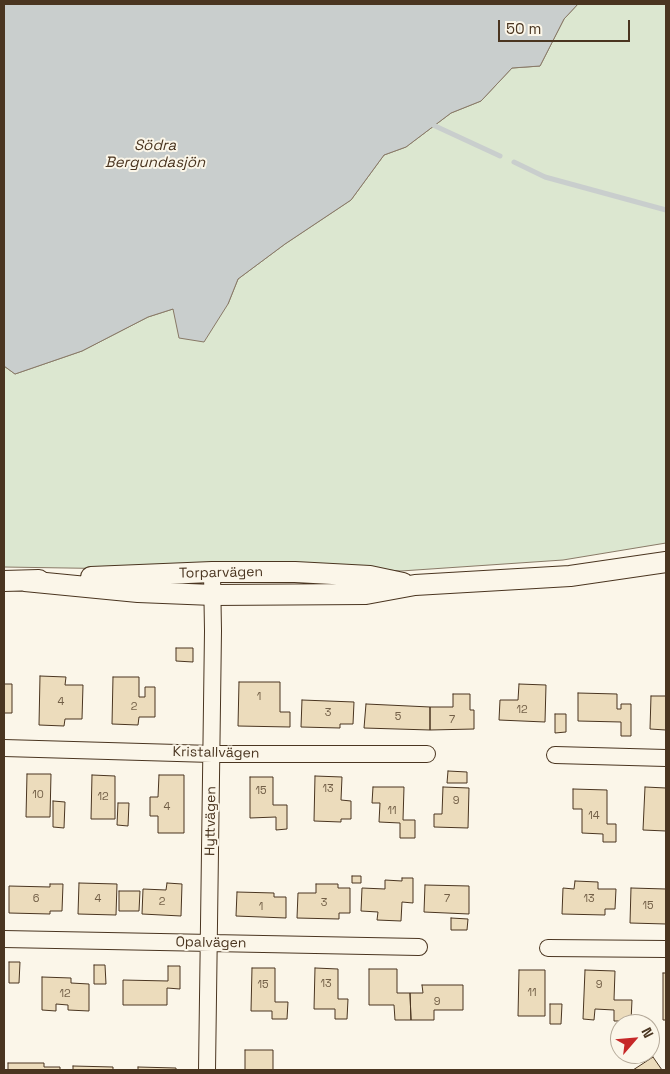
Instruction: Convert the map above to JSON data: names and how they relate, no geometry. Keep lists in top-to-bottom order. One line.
{"streets":{"street":["Torparvägen","Kristallvägen","Hyttvägen","Opalvägen"]},"crossings":[["Torparvägen","Hyttvägen"],["Kristallvägen","Hyttvägen"],["Hyttvägen","Opalvägen"]],"water":["Södra Bergundasjön"],"house_numbers":["1","4","2","12","3","5","7","13","15","10","12","9","4","11","14","6","4","7","13","2","3","15","1","13","15","9","11","12","9"],"scale_bar":"50 m","north":"top right"}
